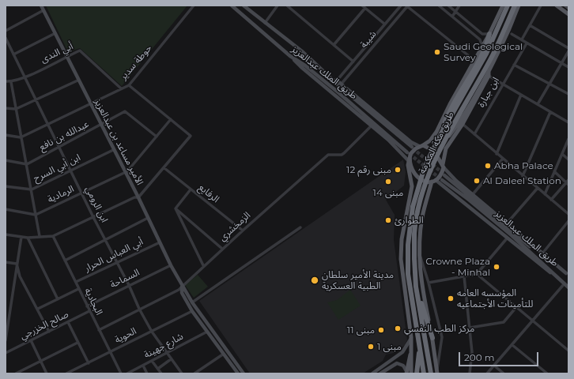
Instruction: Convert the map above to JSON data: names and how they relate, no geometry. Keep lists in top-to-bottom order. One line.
{"streets":{"highway":["طريق مكة المكرمة"],"main road":["طريق الملك عبدالعزيز","الأمير مساعد بن عبدالعزيز"],"street":["شيبة","أبي الندى","حوطة سدير","ابن جبارة","عبدالله بن نافع","ابن أبي السرح","الرفايع","الرمادية","ابن الرومي","الزمخشري","أبي العباس الحرار","السماحة","البجادية","صالح الخزرجي","الحوية","شارع جهينة"]},"crossings":[["أبي الندى","حوطة سدير"],["أبي الندى","الأمير مساعد بن عبدالعزيز"],["أبي الندى","ابن الرومي"],["حوطة سدير","الأمير مساعد بن عبدالعزيز"],["حوطة سدير","ابن الرومي"],["عبدالله بن نافع","الأمير مساعد بن عبدالعزيز"],["عبدالله بن نافع","الرمادية"],["عبدالله بن نافع","ابن الرومي"],["الأمير مساعد بن عبدالعزيز","ابن أبي السرح"],["الأمير مساعد بن عبدالعزيز","الرمادية"],["الأمير مساعد بن عبدالعزيز","الزمخشري"],["الأمير مساعد بن عبدالعزيز","أبي العباس الحرار"],["الأمير مساعد بن عبدالعزيز","السماحة"],["ابن أبي السرح","ابن الرومي"],["الرفايع","الزمخشري"],["الرمادية","ابن الرومي"],["ابن الرومي","الزمخشري"],["ابن الرومي","أبي العباس الحرار"],["ابن الرومي","السماحة"],["ابن الرومي","الحوية"],["ابن الرومي","شارع جهينة"],["الزمخشري","البجادية"],["أبي العباس الحرار","البجادية"],["السماحة","البجادية"],["البجادية","صالح الخزرجي"],["البجادية","الحوية"]],"places":["Saudi Geological Survey","Abha Palace","مبنى رقم 12","Al Daleel Station","مبنى 14","الطوارئ","Crowne Plaza - Minhal","مدينة الأمير سلطان الطبية العسكرية","المؤسسه العامه للتأمينات الأجتماعيه","مركز الطب النفسي","مبنى 11","مبنى 1"],"scale_bar":"200 m"}
